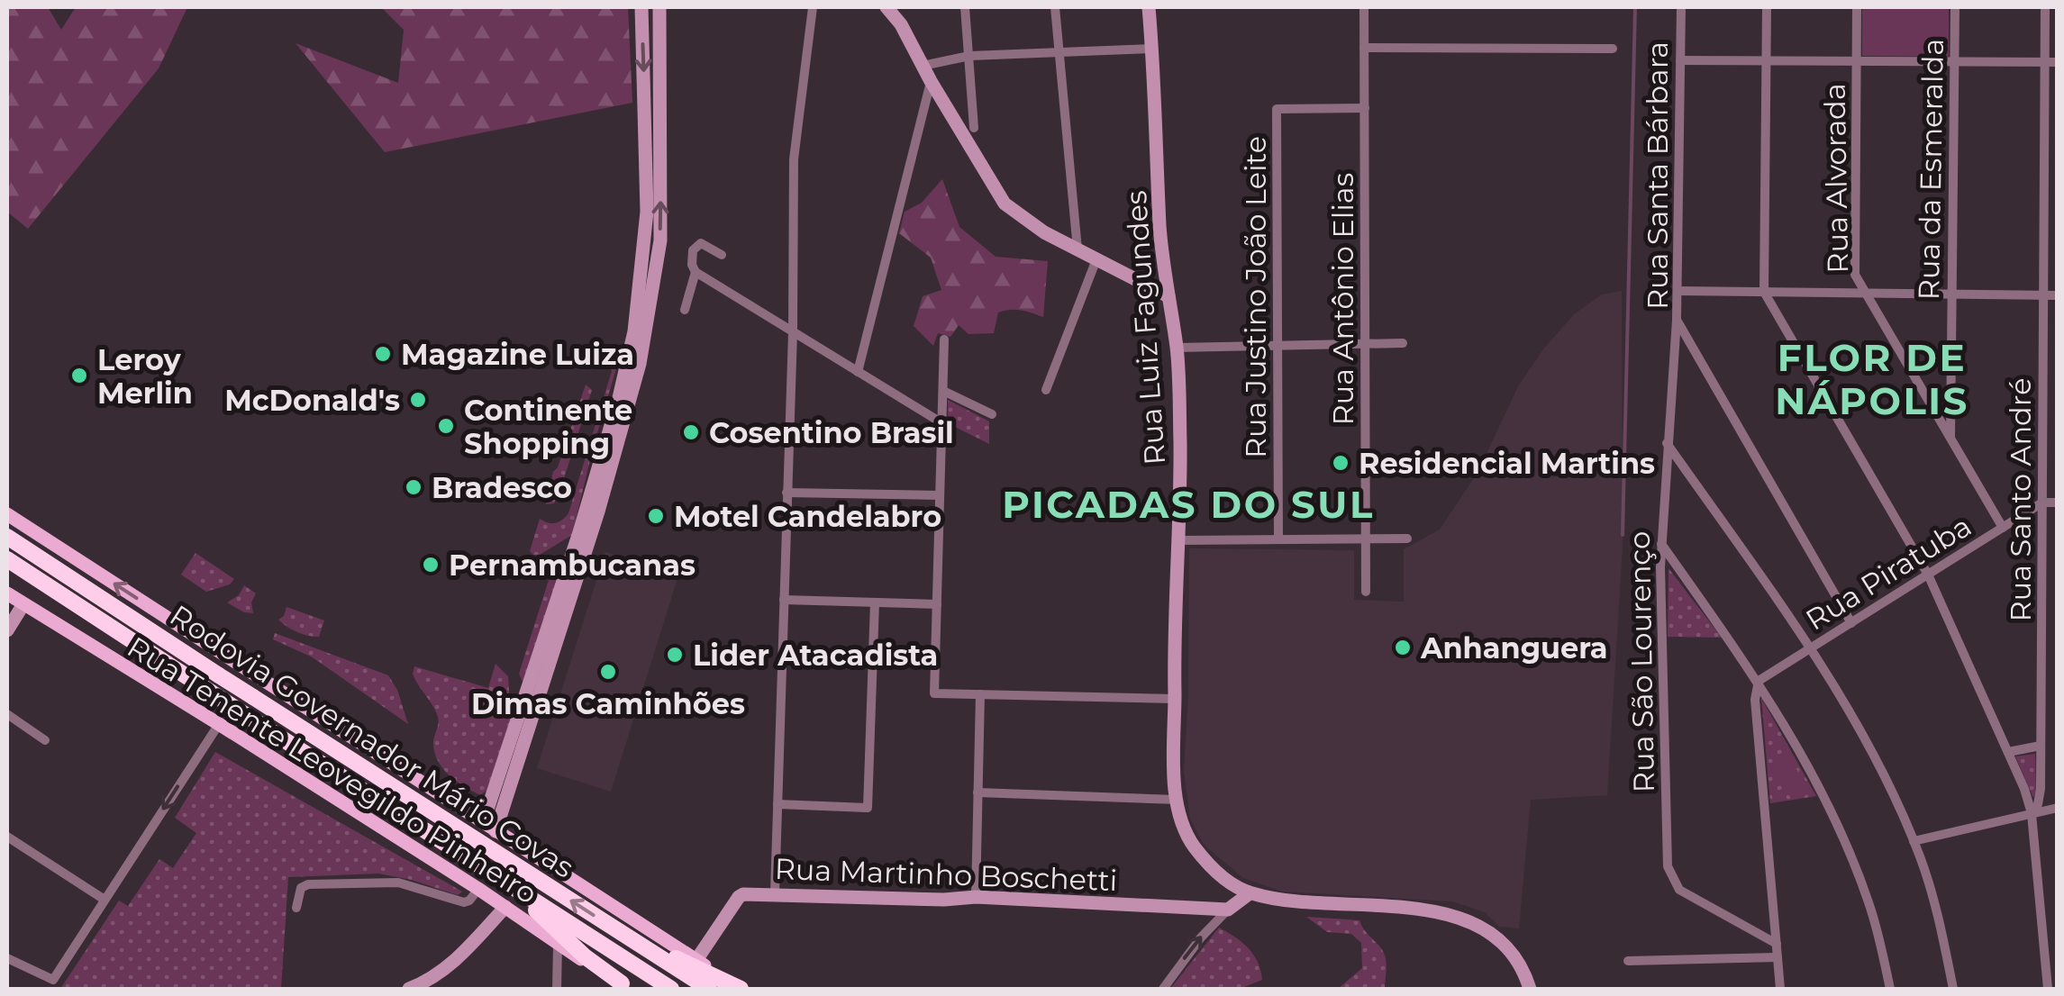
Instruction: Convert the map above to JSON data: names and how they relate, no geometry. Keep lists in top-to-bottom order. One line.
{"streets":{"highway":["Rodovia Governador Mário Covas"],"main road":["Rua Luiz Fagundes","Rua Tenente Leovegildo Pinheiro","Rua Martinho Boschetti"],"street":["Rua da Esmeralda","Rua Santa Bárbara","Rua Alvorada","Rua Justino João Leite","Rua Antônio Elias","Rua Santo André","Rua Piratuba","Rua São Lourenço"]},"crossings":[["Rua da Esmeralda","Rua Alvorada"],["Rua Santa Bárbara","Rua Piratuba"],["Rua Santa Bárbara","Rua São Lourenço"],["Rua Alvorada","Rua Piratuba"],["Rua Justino João Leite","Rua Antônio Elias"],["Rua Santo André","Rua Piratuba"]],"districts":["FLOR DE NÁPOLIS","PICADAS DO SUL"],"places":["Magazine Luiza","Leroy Merlin","McDonald's","Continente Shopping","Cosentino Brasil","Residencial Martins","Bradesco","Motel Candelabro","Pernambucanas","Anhanguera","Lider Atacadista","Dimas Caminhões"]}
